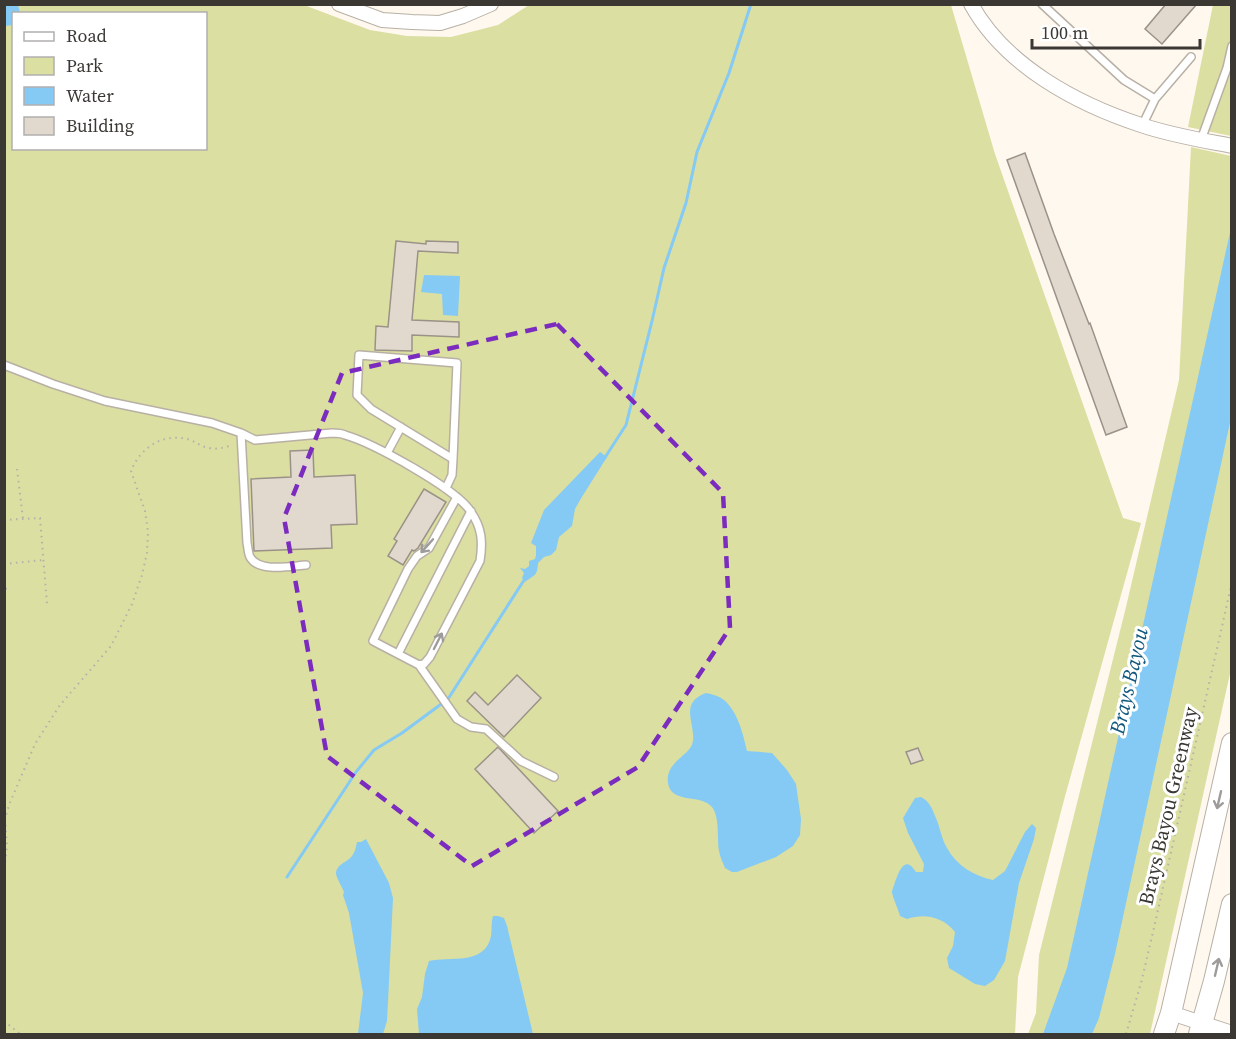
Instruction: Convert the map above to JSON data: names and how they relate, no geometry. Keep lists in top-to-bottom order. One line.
{"streets":{"path":["Brays Bayou Greenway"]},"water":["Brays Bayou"],"legend":["Road","Park","Water","Building"],"scale_bar":"100 m"}
